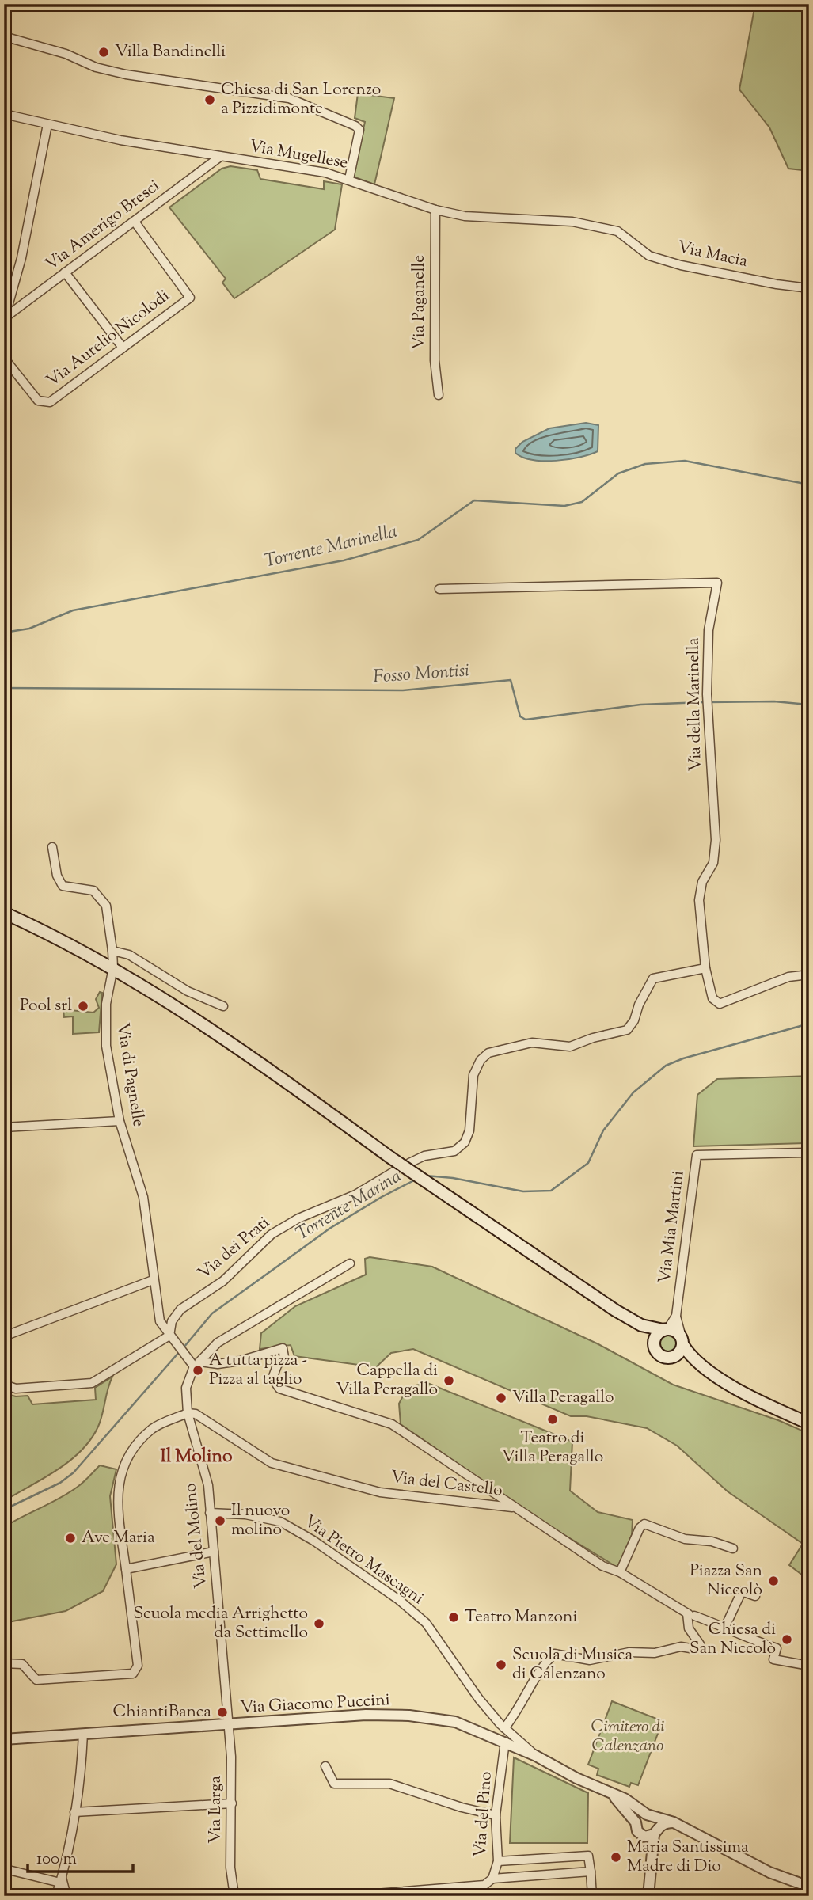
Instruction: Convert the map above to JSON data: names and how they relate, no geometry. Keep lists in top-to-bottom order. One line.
{"streets":{"street":["Via Mugellese","Via Amerigo Bresci","Via Macia","Via Paganelle","Via Aurelio Nicolodi","Via della Marinella","Via di Pagnelle","Via Mia Martini","Via dei Prati","Via del Castello","Via del Molino","Via Pietro Mascagni","Via Giacomo Puccini","Via Larga","Via del Pino"]},"crossings":[["Via Mugellese","Via Amerigo Bresci"],["Via Mugellese","Via Macia"],["Via Mugellese","Via Paganelle"],["Via Amerigo Bresci","Via Aurelio Nicolodi"],["Via di Pagnelle","Via dei Prati"],["Via del Castello","Via del Molino"],["Via del Molino","Via Pietro Mascagni"],["Via del Molino","Via Giacomo Puccini"],["Via del Molino","Via Larga"],["Via Pietro Mascagni","Via Giacomo Puccini"],["Via Giacomo Puccini","Via Larga"],["Via Giacomo Puccini","Via del Pino"]],"districts":["Il Molino"],"water":["Torrente Marinella","Fosso Montisi","Torrente Marina"],"parks":["Cimitero di Calenzano"],"places":["Villa Bandinelli","Chiesa di San Lorenzo a Pizzidimonte","Pool srl","A tutta pizza - Pizza al taglio","Cappella di Villa Peragallo","Villa Peragallo","Teatro di Villa Peragallo","Il nuovo molino","Ave Maria","Piazza San Niccolò","Teatro Manzoni","Scuola media Arrighetto da Settimello","Chiesa di San Niccolò","Scuola di Musica di Calenzano","ChiantiBanca","Maria Santissima Madre di Dio"],"scale_bar":"100 m"}
